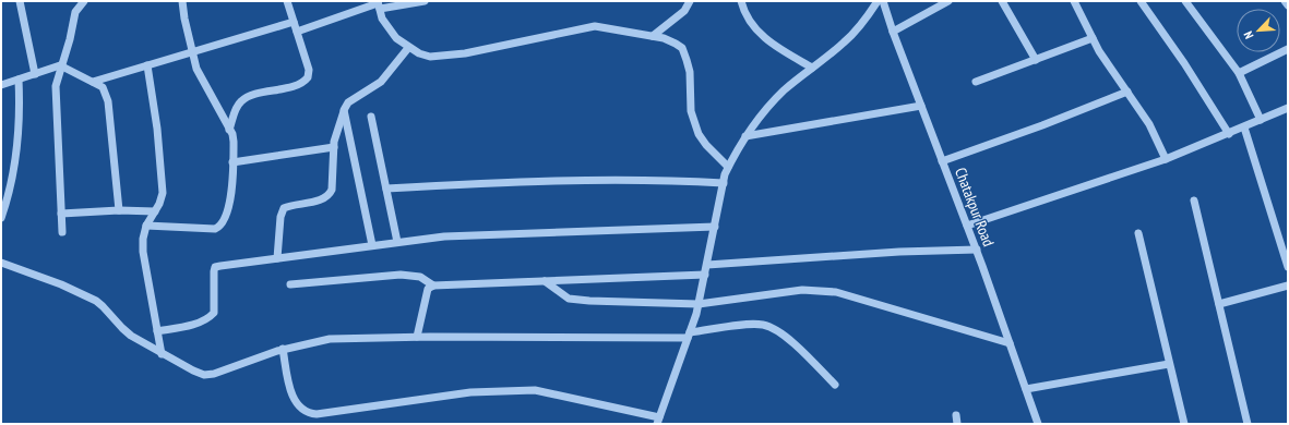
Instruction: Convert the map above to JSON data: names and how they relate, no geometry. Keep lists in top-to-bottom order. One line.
{"streets":{"street":["Chatakpur Road"]},"north":"bottom left"}
